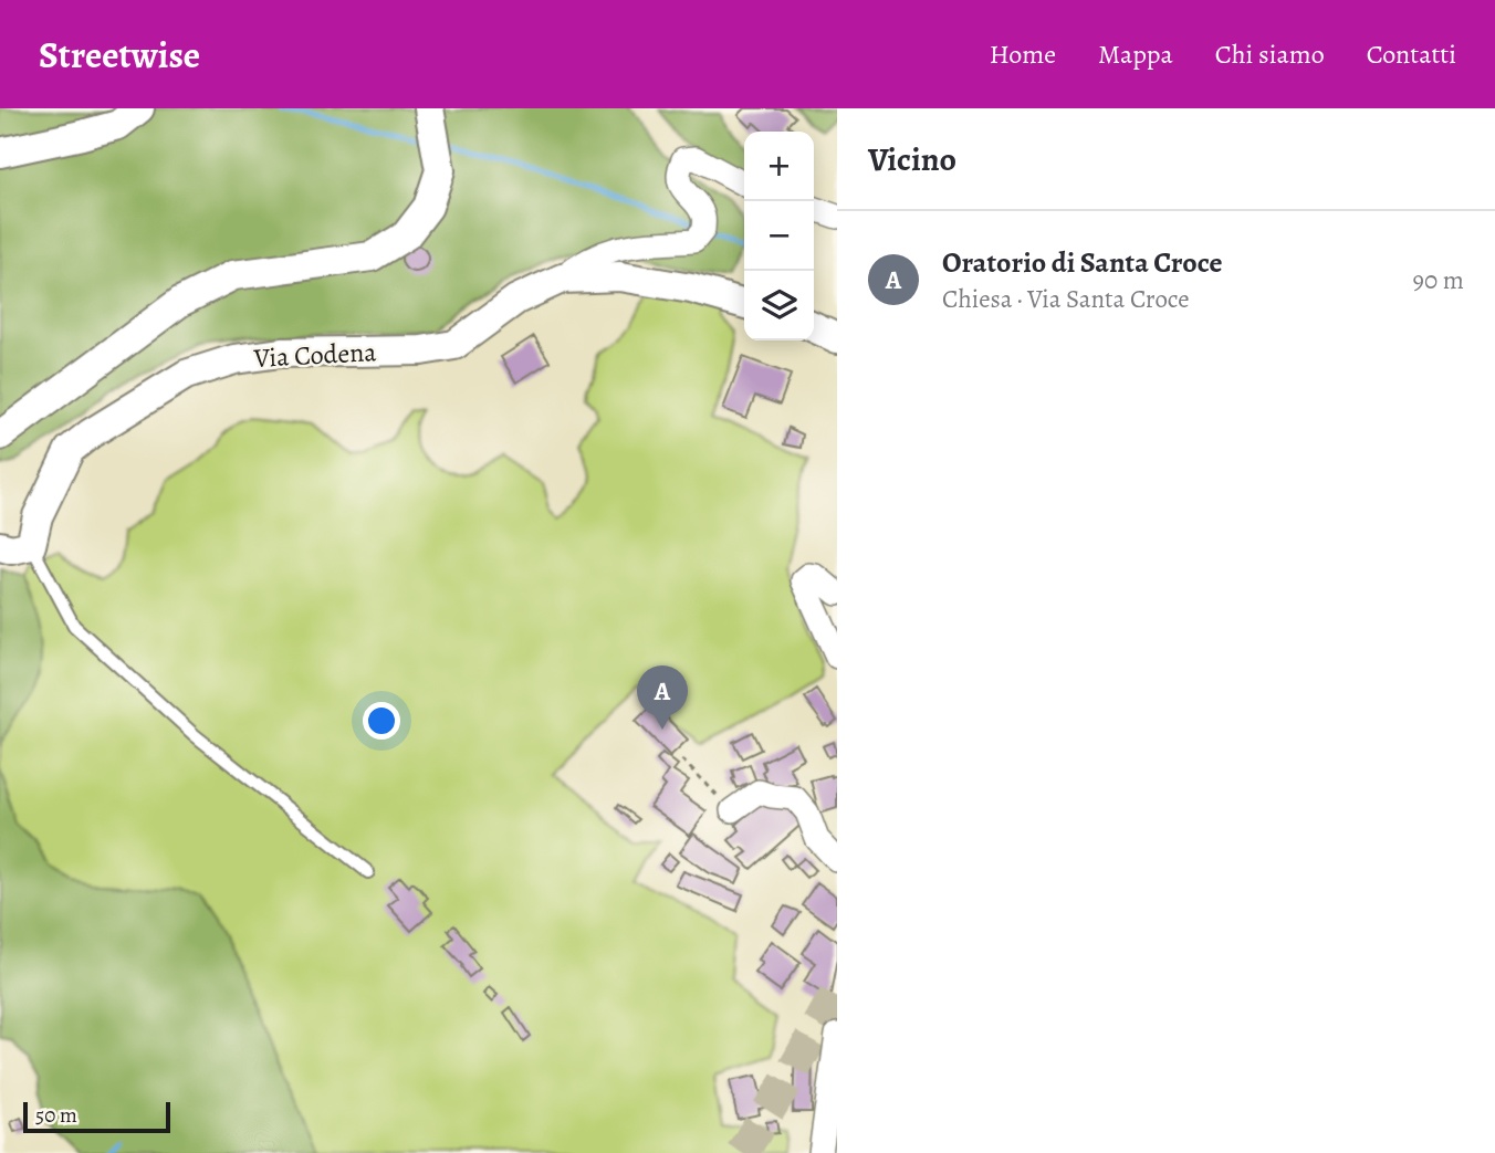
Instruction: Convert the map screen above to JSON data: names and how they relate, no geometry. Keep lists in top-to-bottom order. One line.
{"streets":{"street":["Via Codena"]},"scale_bar":"50 m","page":{"header":"Streetwise","nav":["Home","Mappa","Chi siamo","Contatti"],"heading":"Vicino","map_buttons":["+","−"],"list":[{"mark":"A","name":"Oratorio di Santa Croce","note":"Chiesa · Via Santa Croce","value":"90 m"}],"pins":"A","scale":"50 m"}}
